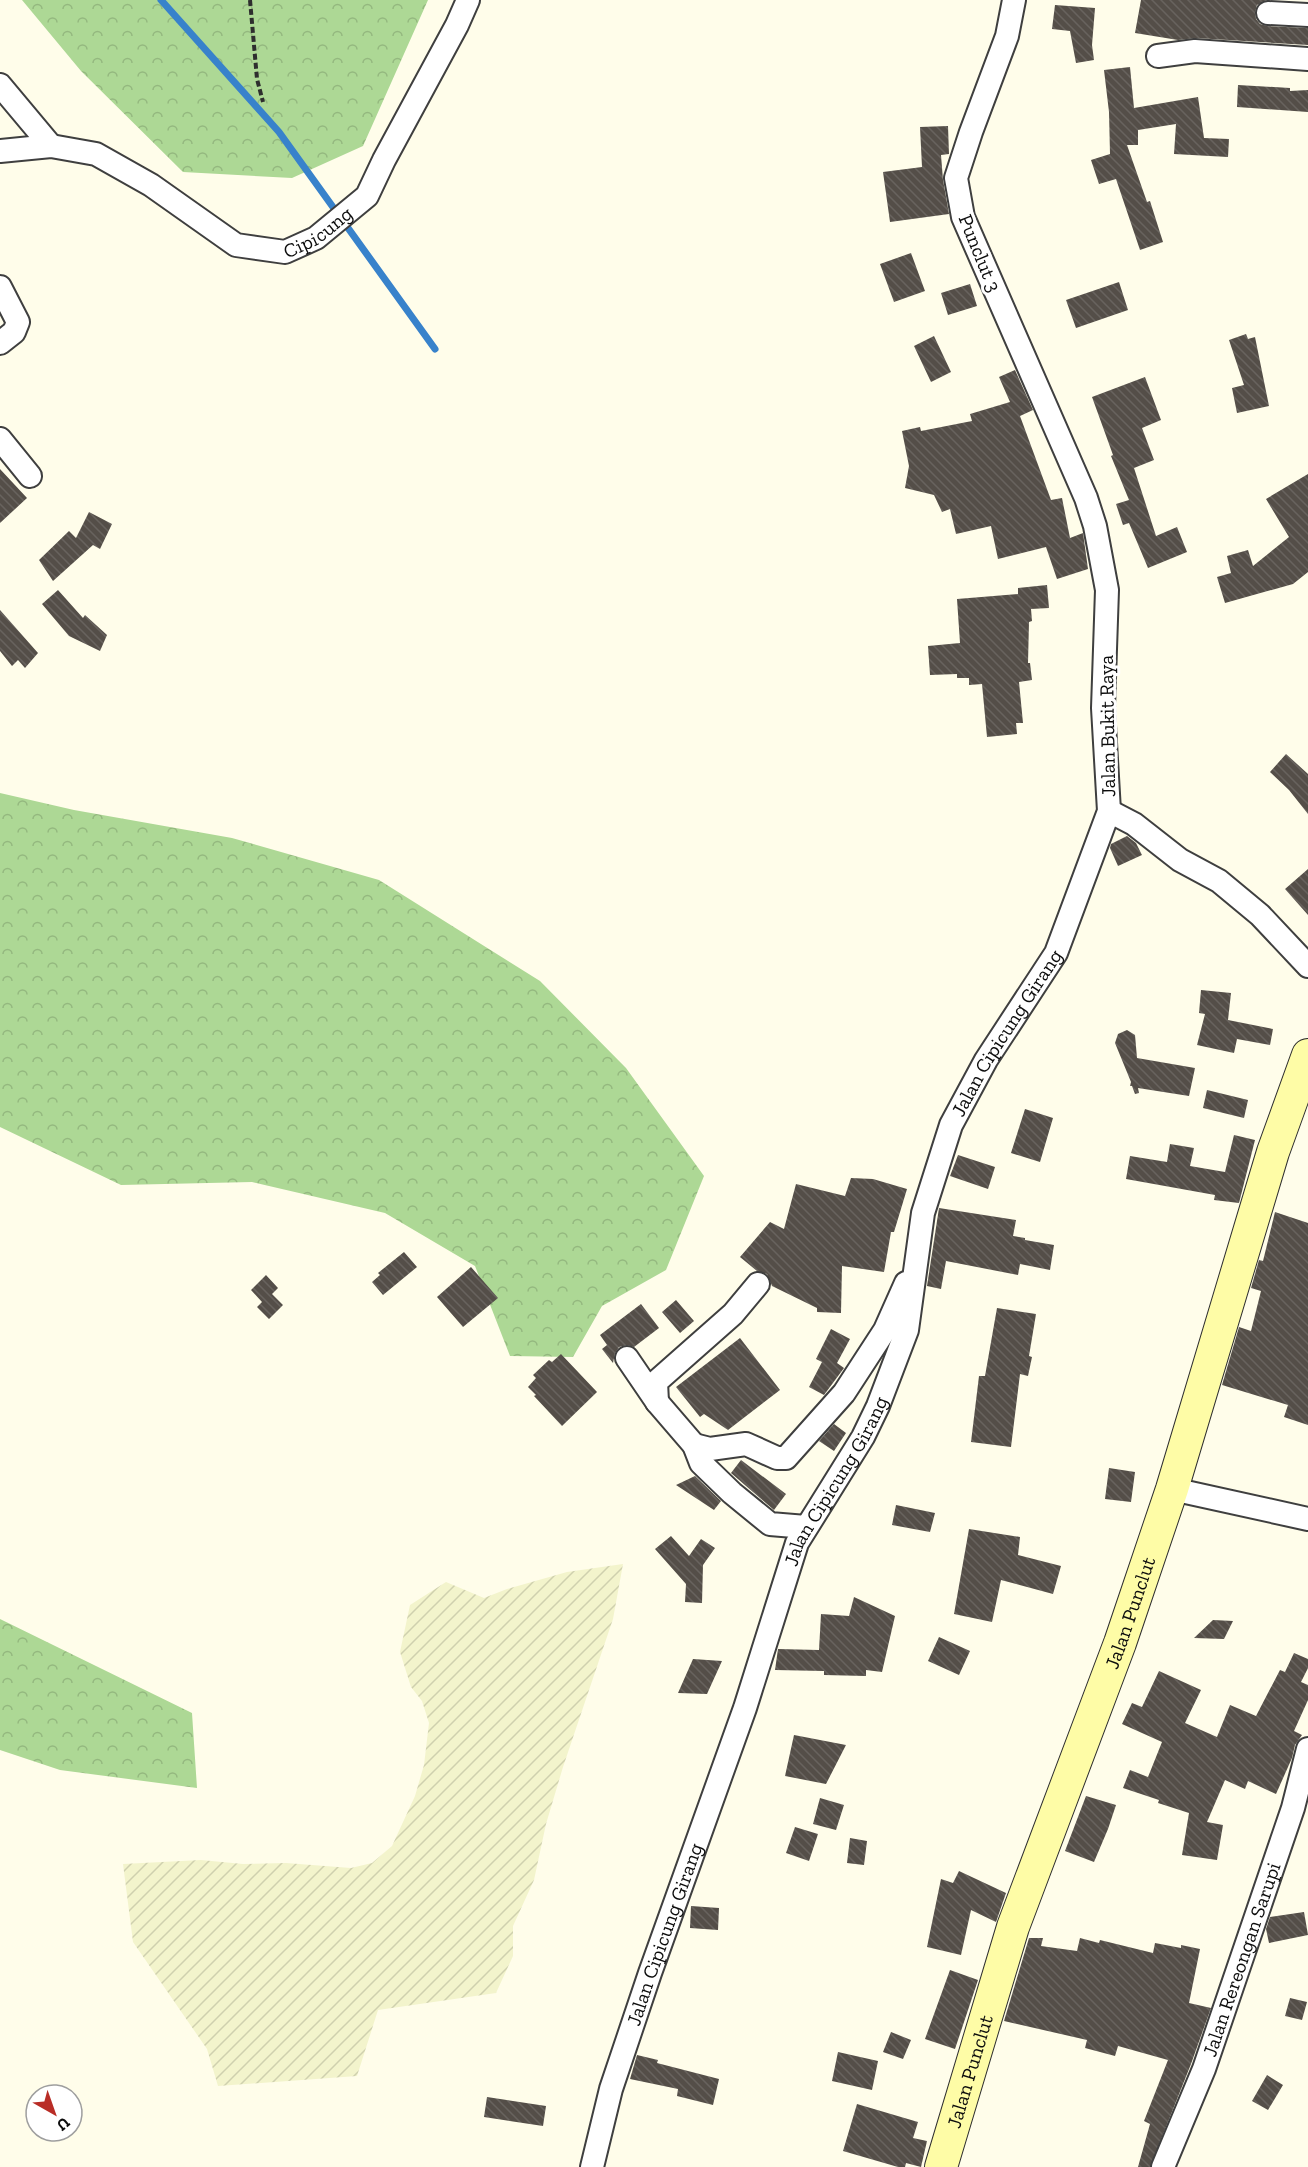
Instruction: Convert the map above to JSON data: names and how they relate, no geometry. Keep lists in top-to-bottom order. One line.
{"streets":{"main road":["Jalan Punclut"],"street":["Cipicung","Punclut 3","Jalan Bukit Raya","Jalan Cipicung Girang","Jalan Rereongan Sarupi"]},"crossings":[["Punclut 3","Jalan Bukit Raya"],["Jalan Bukit Raya","Jalan Cipicung Girang"]],"north":"bottom right"}
